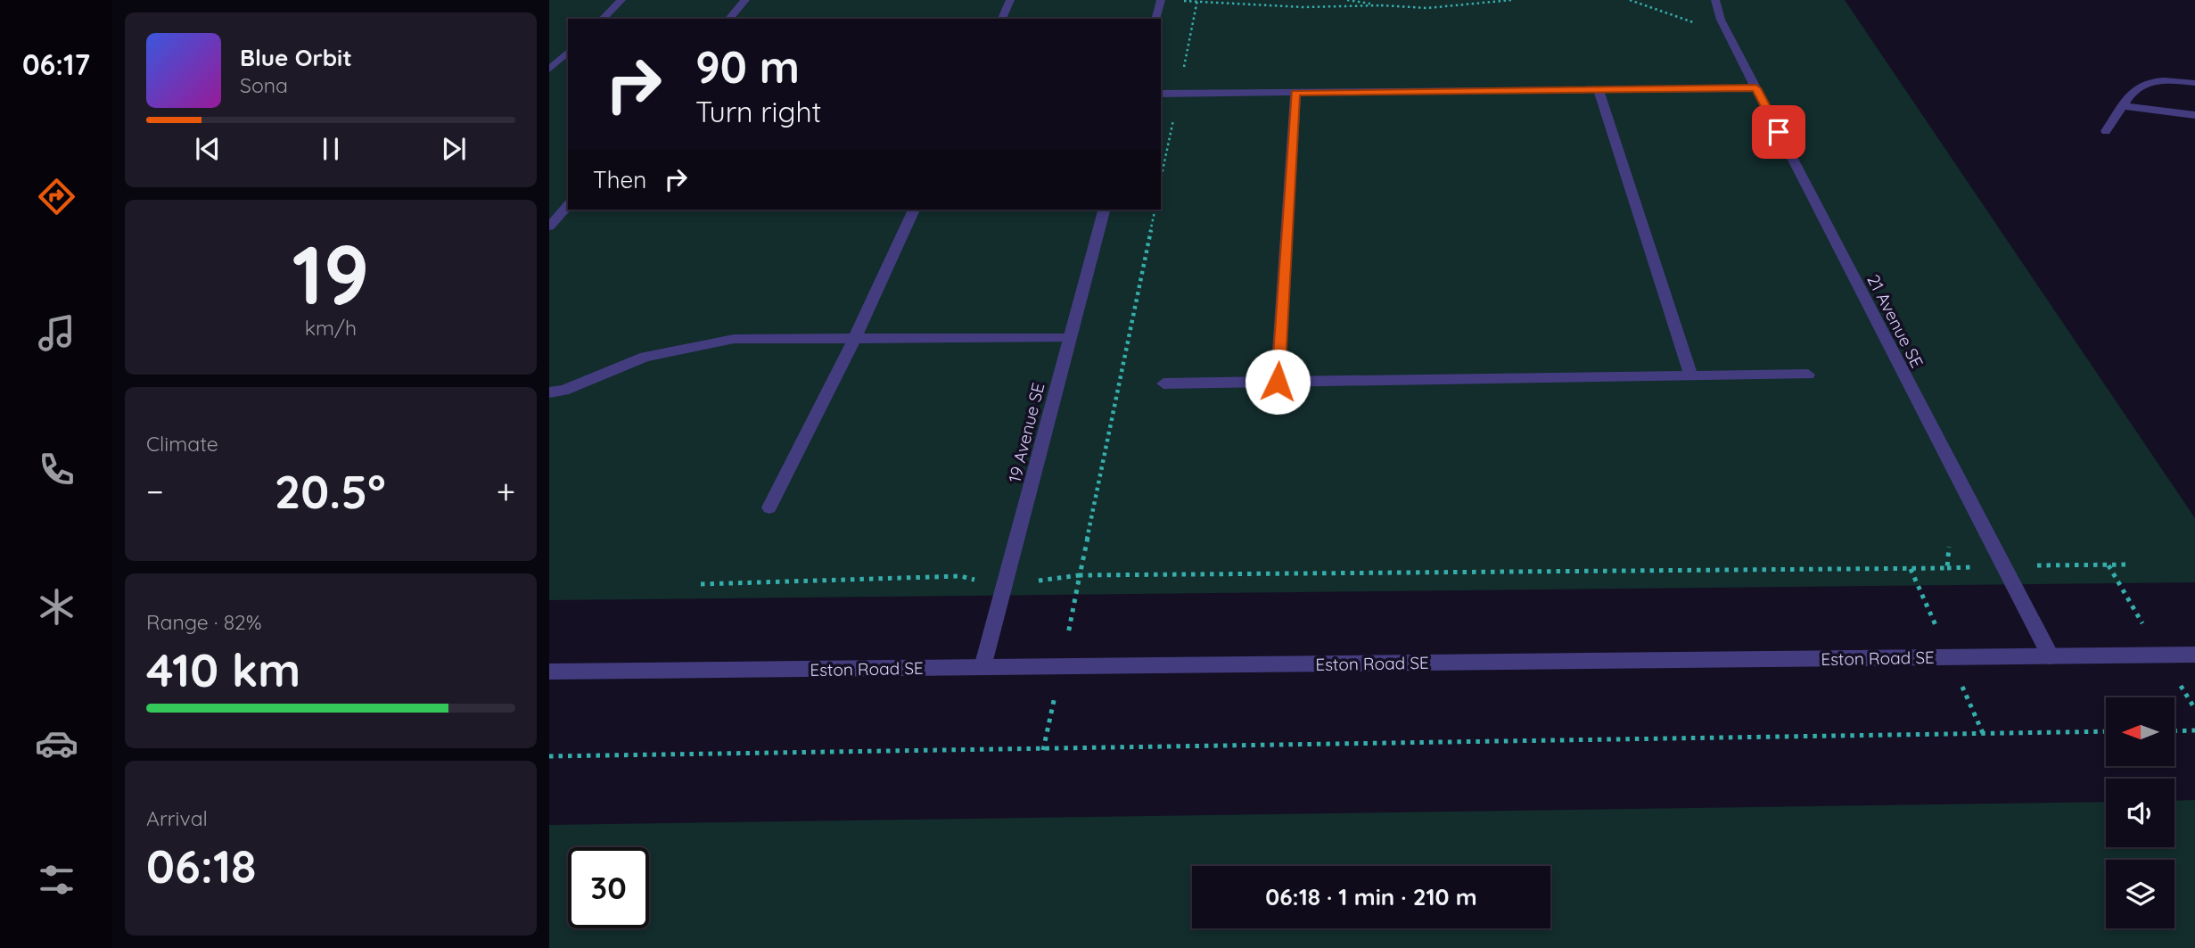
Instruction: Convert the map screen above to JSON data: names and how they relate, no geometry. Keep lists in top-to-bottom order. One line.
{"streets":{"street":["21 Avenue SE","19 Avenue SE","Eston Road SE"]},"crossings":[["21 Avenue SE","Eston Road SE"],["19 Avenue SE","Eston Road SE"]],"north":"left","page":{"tabs":"06:17","turn":["90 m","Turn right"],"song":["Blue Orbit","Sona"],"then":"Then","tile":[["19","km/h"],"Climate",["Range · 82%","410 km"],["Arrival","06:18"]],"heat":["−","20.5°","+"],"limit":"30","trip":"06:18 · 1 min · 210 m"}}
